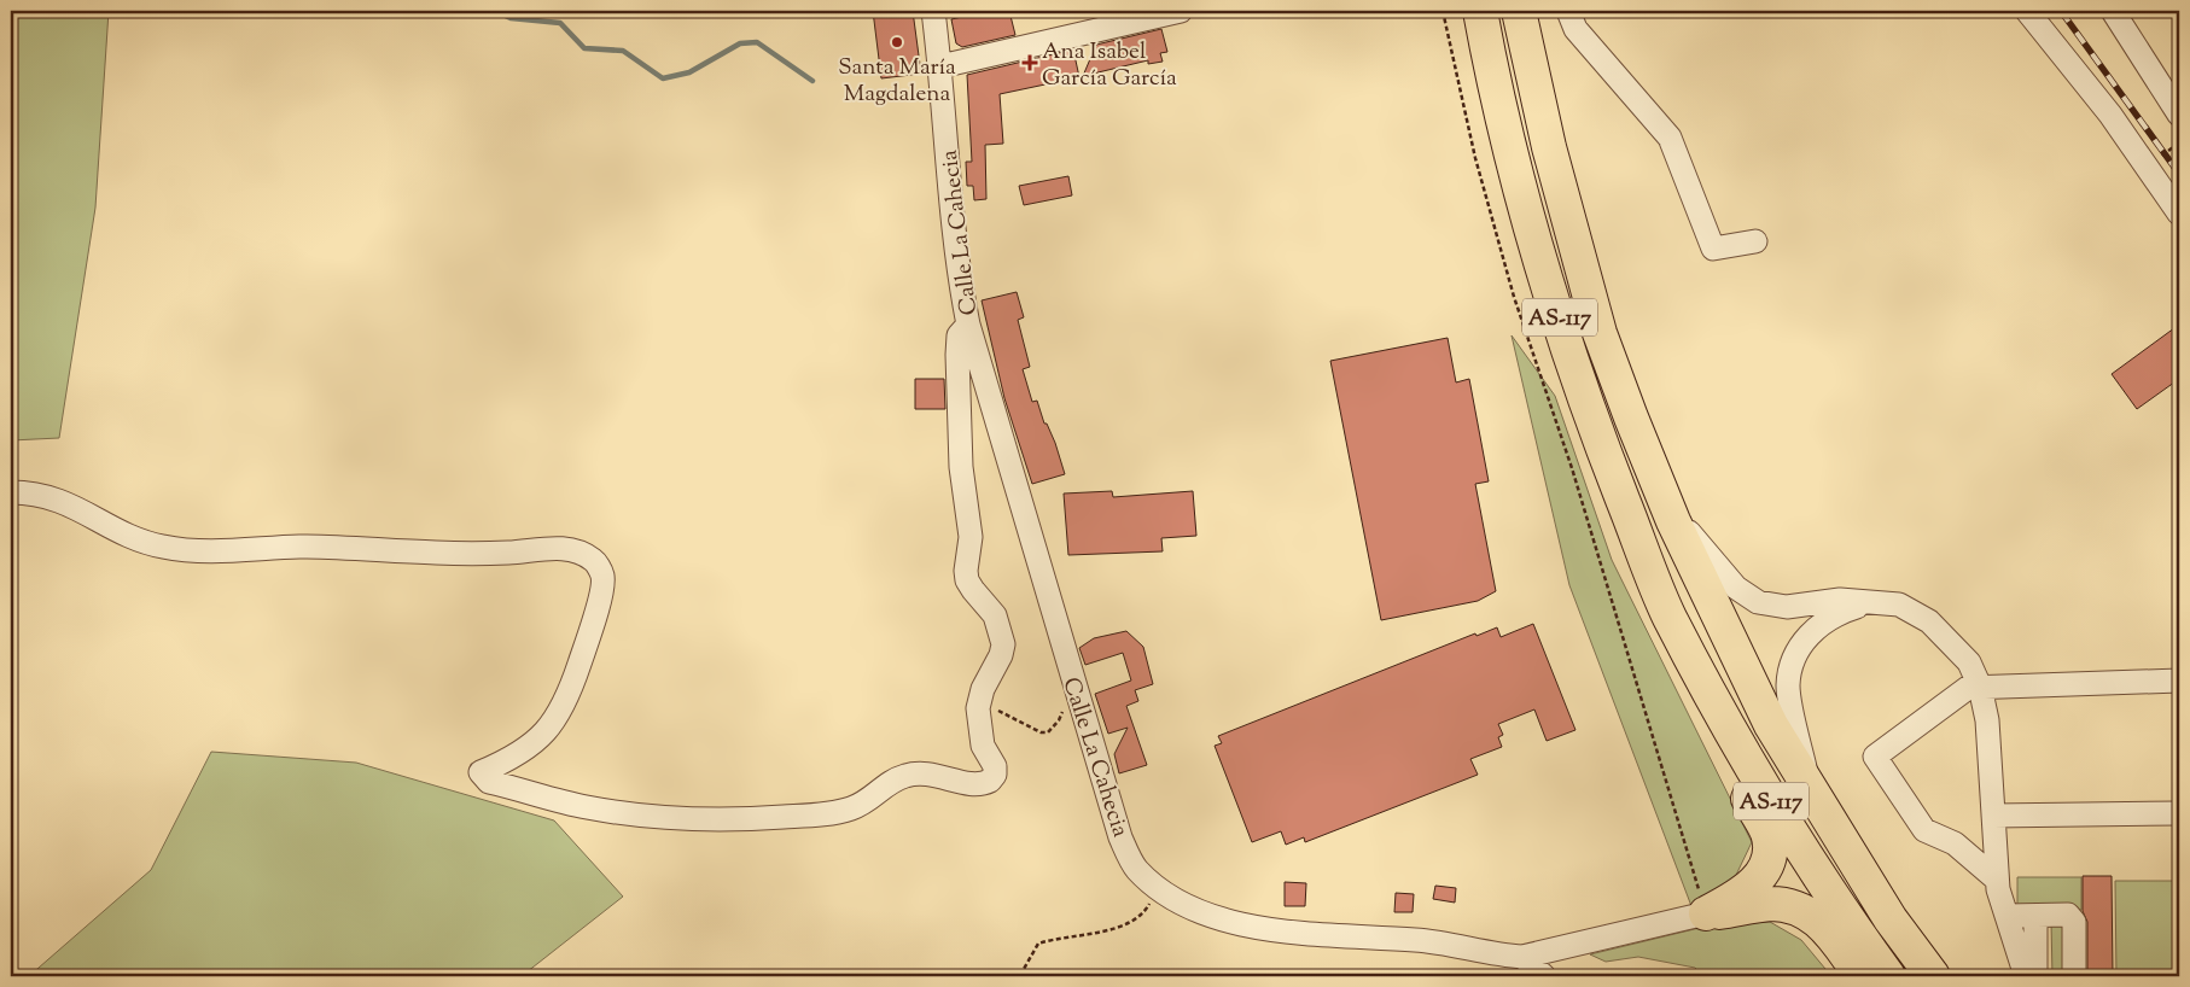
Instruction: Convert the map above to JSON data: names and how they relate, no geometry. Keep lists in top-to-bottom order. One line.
{"streets":{"highway":["AS-117"],"street":["Calle La Cahecia"]},"places":{"other":["Santa María Magdalena"],"health":["Ana Isabel García García"]}}
